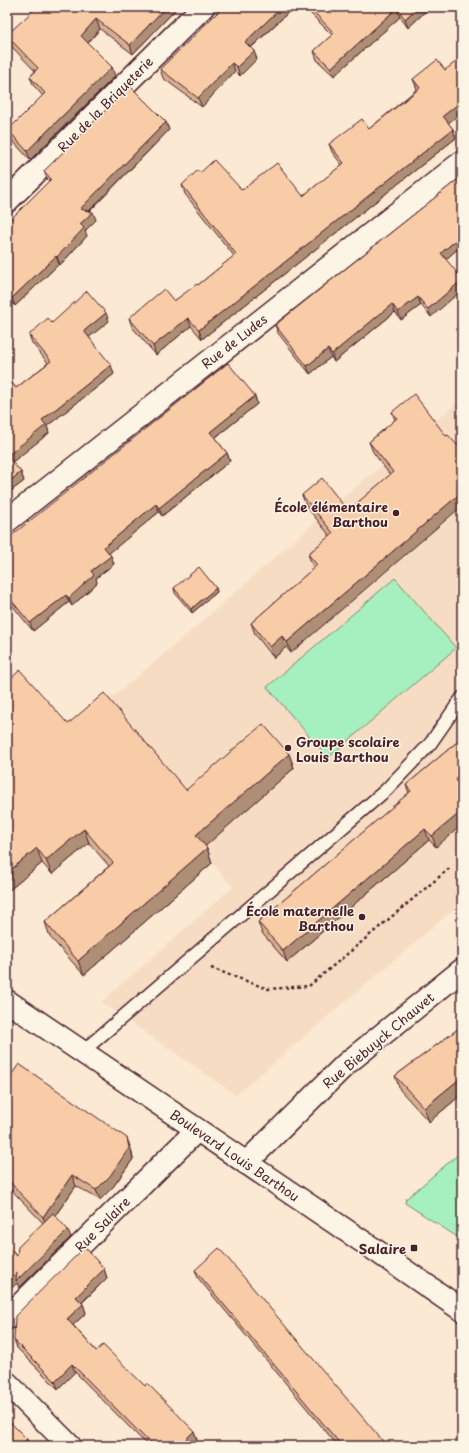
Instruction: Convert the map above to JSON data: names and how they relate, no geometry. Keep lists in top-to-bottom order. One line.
{"streets":{"street":["Rue de la Briqueterie","Rue de Ludes","Rue Biebuyck Chauvet","Boulevard Louis Barthou","Rue Salaire"]},"crossings":[["Rue Biebuyck Chauvet","Boulevard Louis Barthou"],["Boulevard Louis Barthou","Rue Salaire"]],"places":{"other":["École élémentaire Barthou","Groupe scolaire Louis Barthou","École maternelle Barthou"],"transit":["Salaire"]}}
